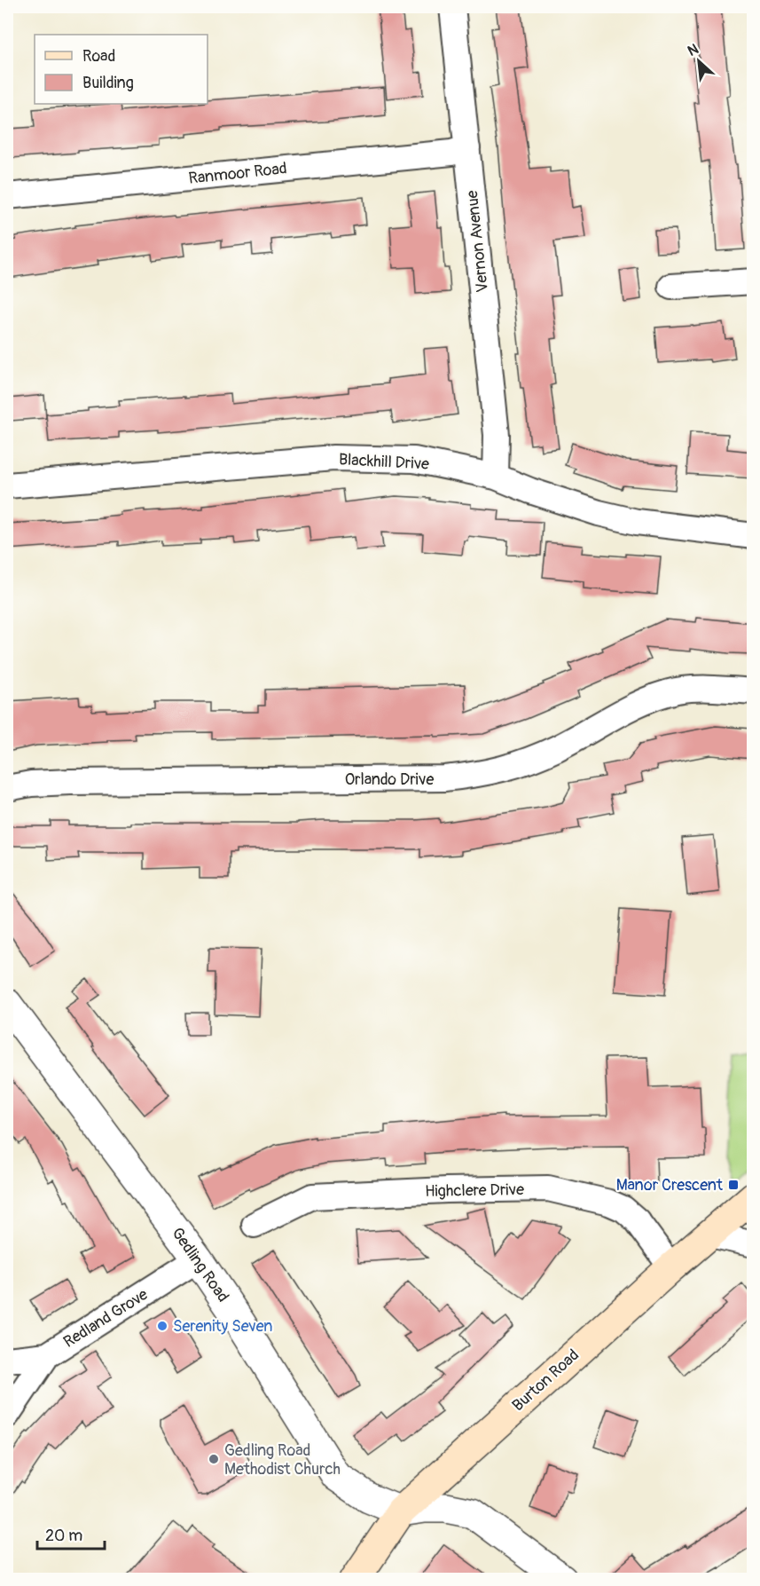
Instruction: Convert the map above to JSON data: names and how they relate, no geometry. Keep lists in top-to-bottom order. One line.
{"streets":{"main road":["Burton Road"],"street":["Ranmoor Road","Vernon Avenue","Blackhill Drive","Orlando Drive","Highclere Drive","Gedling Road","Redland Grove"]},"crossings":[["Ranmoor Road","Vernon Avenue"],["Vernon Avenue","Blackhill Drive"],["Highclere Drive","Burton Road"],["Gedling Road","Redland Grove"],["Gedling Road","Burton Road"]],"places":{"transit":["Manor Crescent"],"other":["Serenity Seven","Gedling Road Methodist Church"]},"legend":["Road","Building"],"scale_bar":"20 m","north":"top left"}
